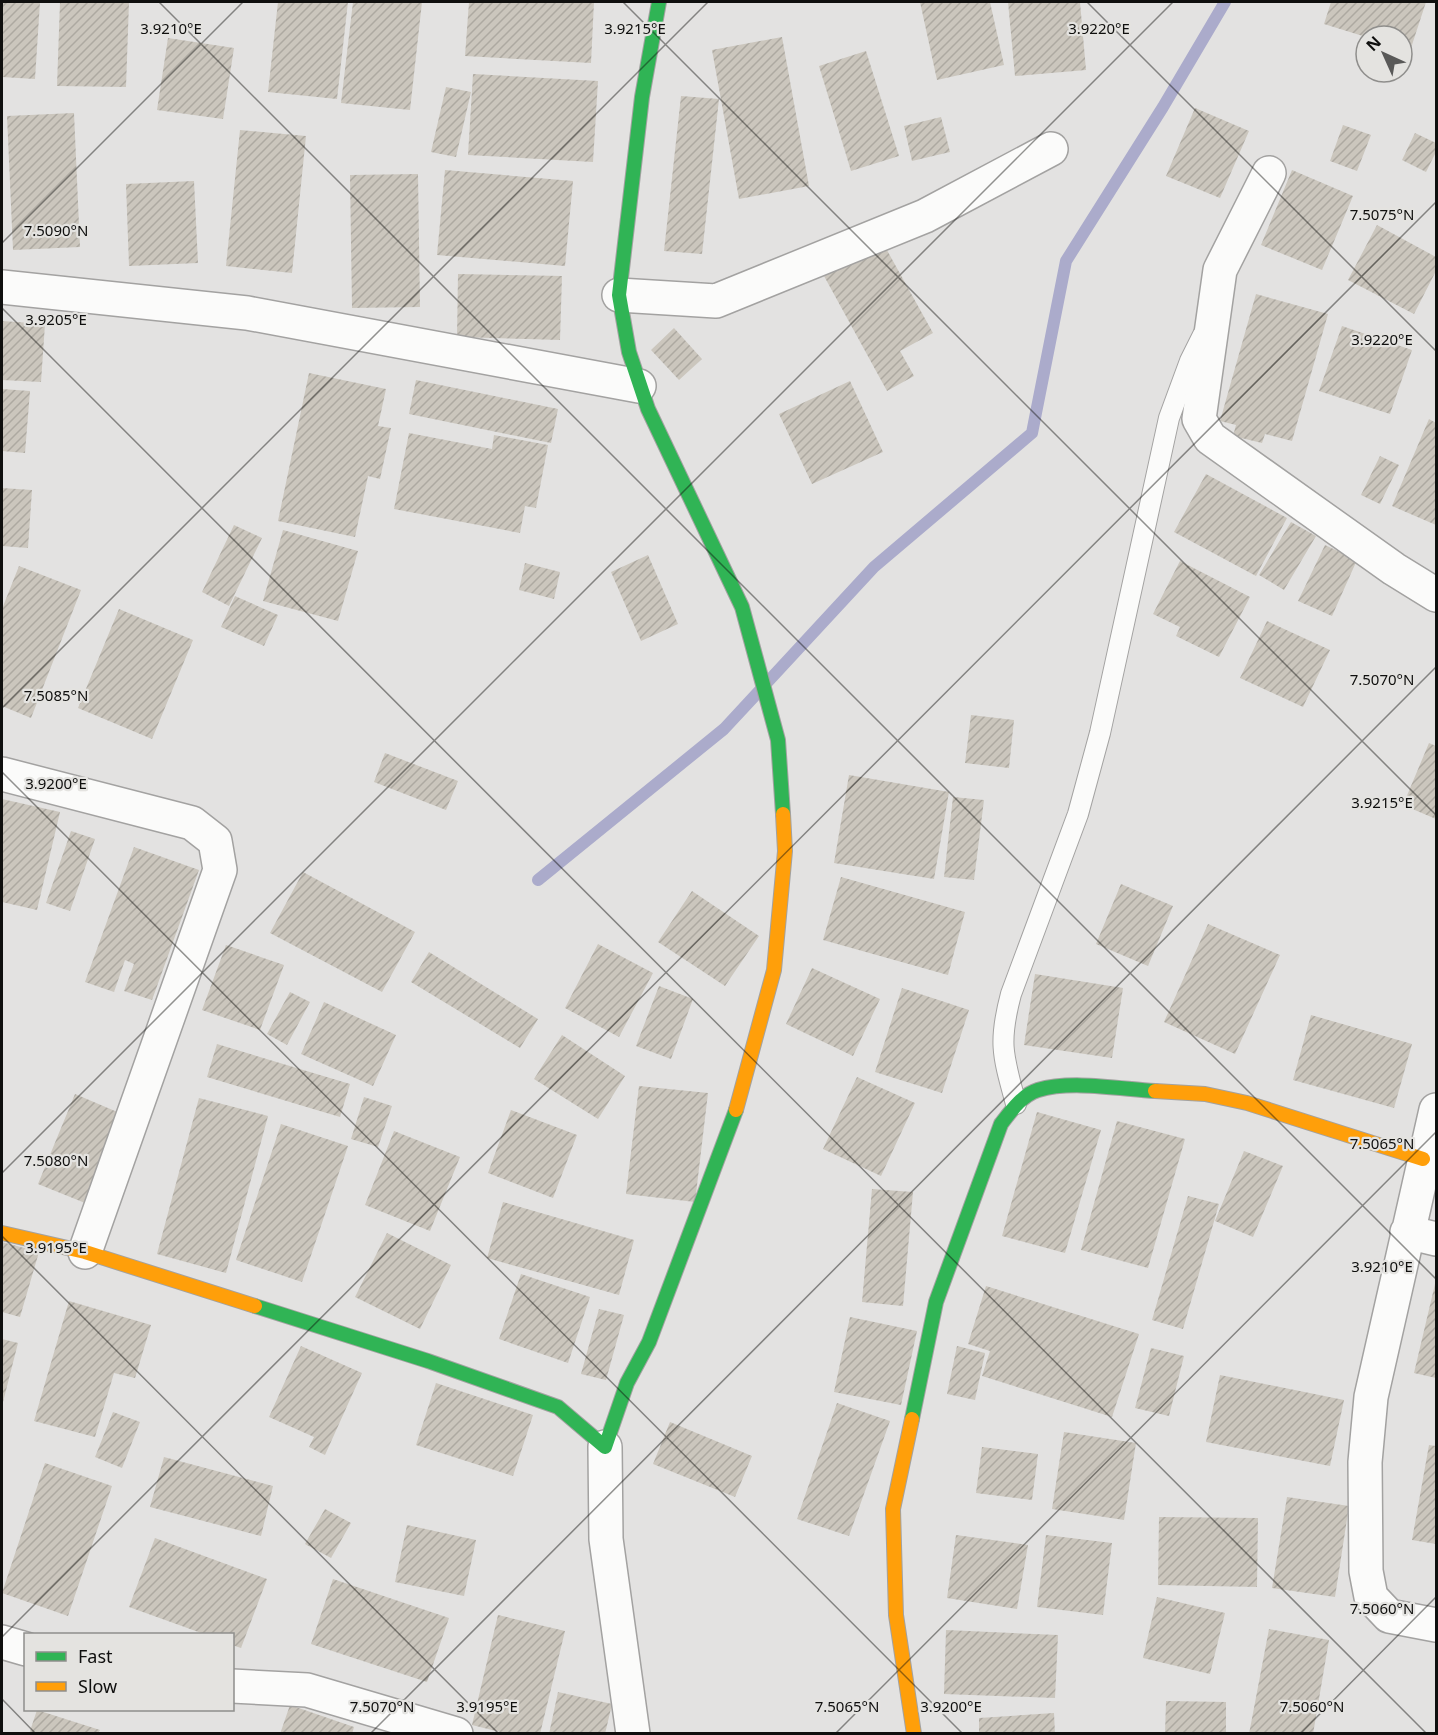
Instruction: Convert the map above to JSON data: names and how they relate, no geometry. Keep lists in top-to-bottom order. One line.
{"legend":["Fast","Slow"],"north":"top left","coordinates":["3.9210°E","3.9215°E","3.9220°E","7.5075°N","7.5090°N","3.9205°E","7.5070°N","7.5085°N","3.9200°E","7.5065°N","7.5080°N","3.9195°E","7.5060°N"]}
